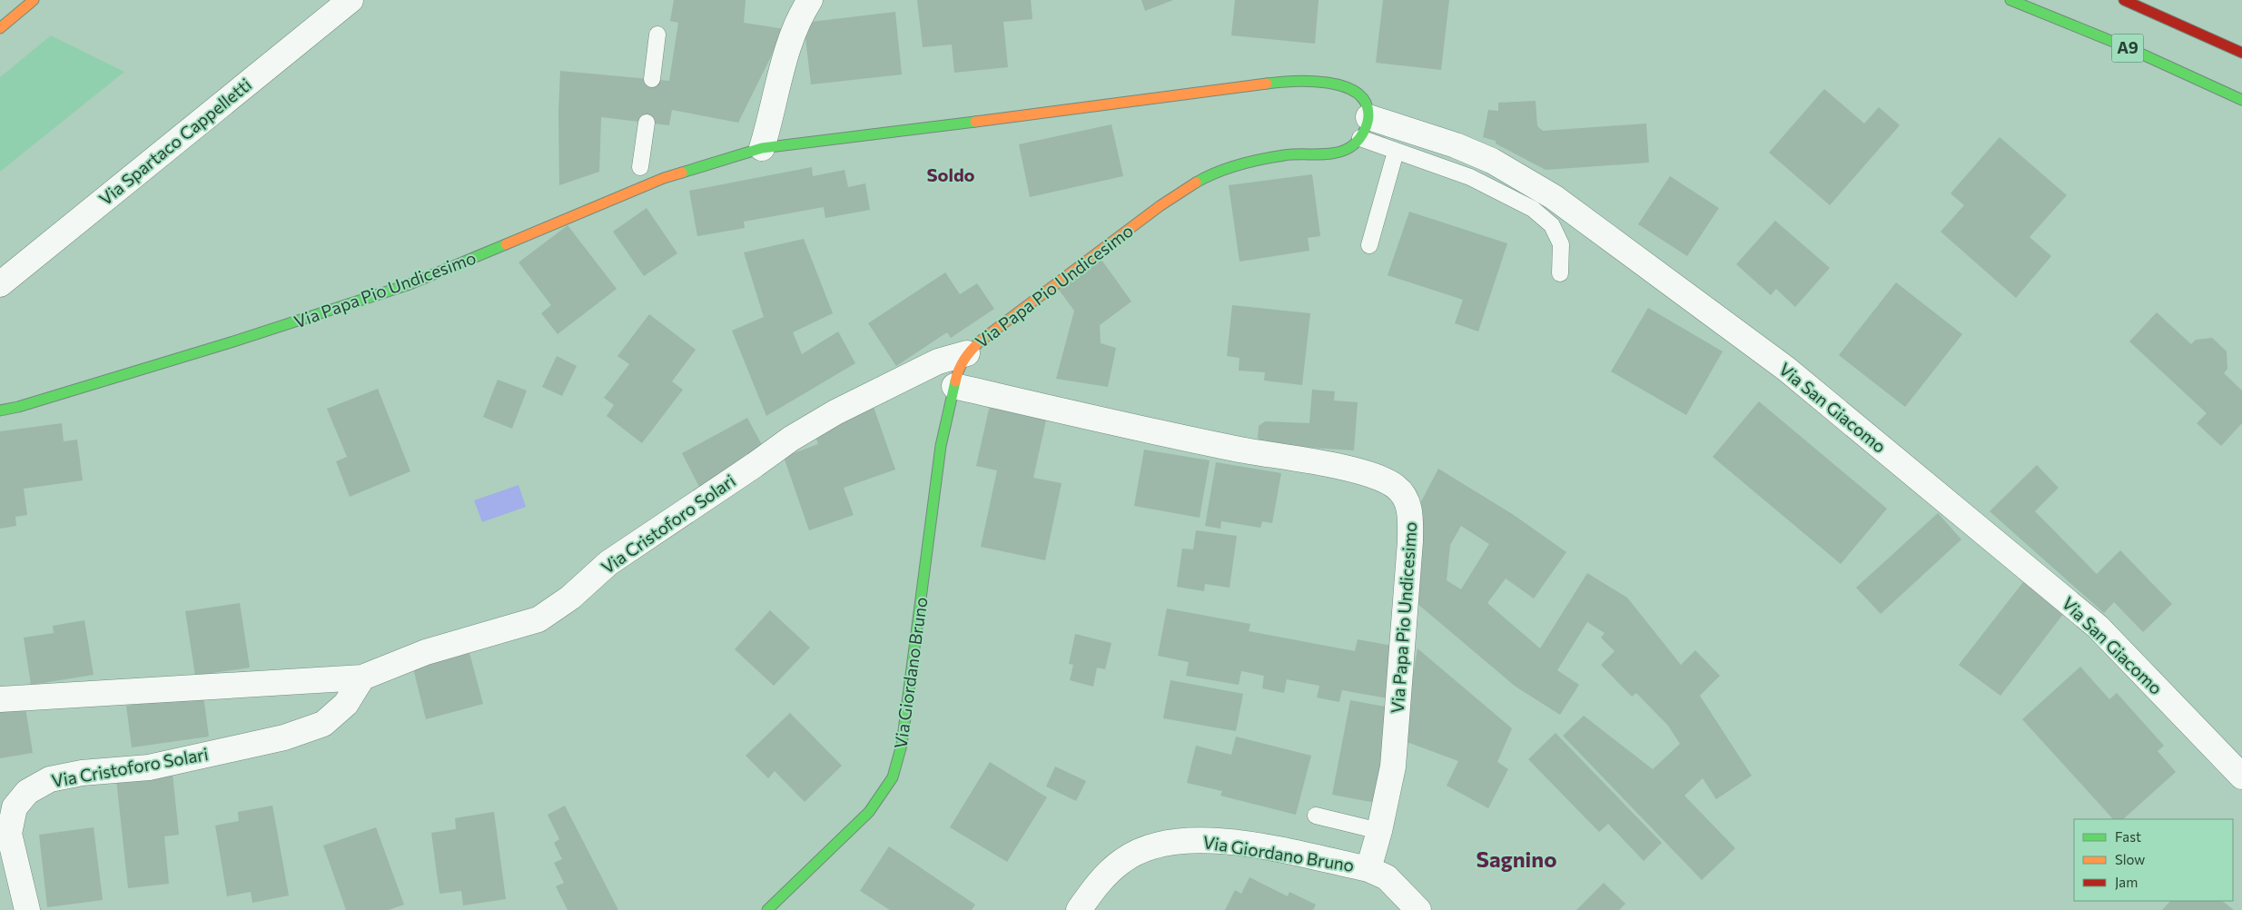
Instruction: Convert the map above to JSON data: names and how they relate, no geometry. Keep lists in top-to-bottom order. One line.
{"streets":{"main road":["A9","Via Papa Pio Undicesimo","Via Giordano Bruno"],"street":["Via Spartaco Cappelletti","Via San Giacomo","Via Cristoforo Solari"]},"crossings":[["Via Papa Pio Undicesimo","Via San Giacomo"],["Via Papa Pio Undicesimo","Via Cristoforo Solari"],["Via Papa Pio Undicesimo","Via Giordano Bruno"]],"districts":["Soldo","Sagnino"],"legend":["Fast","Slow","Jam"]}
